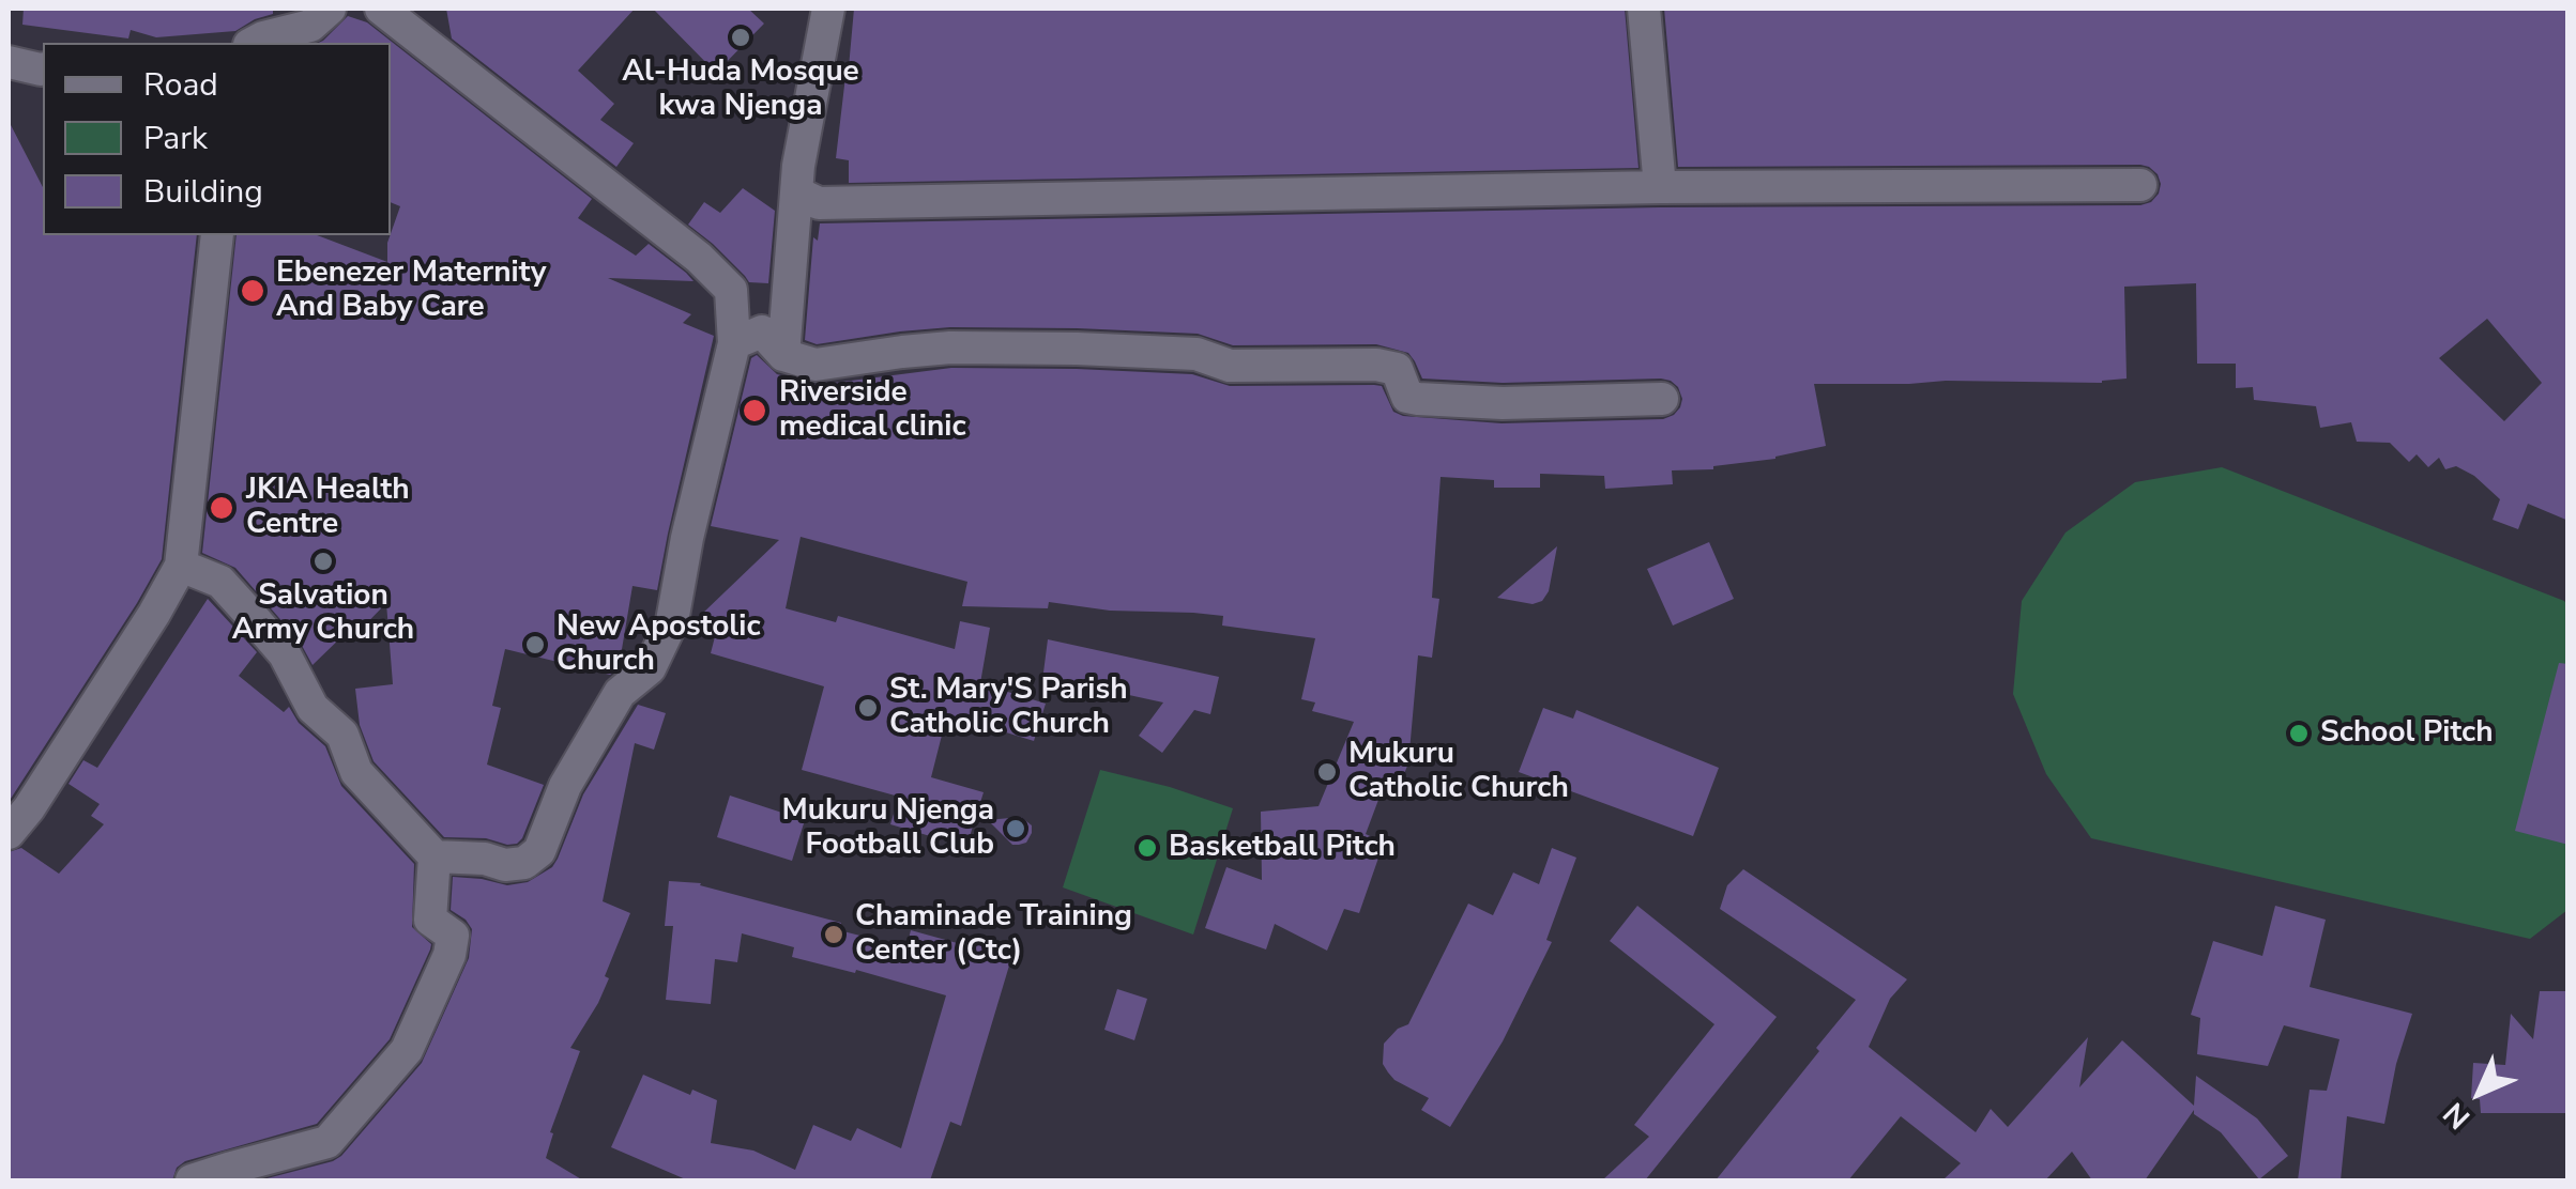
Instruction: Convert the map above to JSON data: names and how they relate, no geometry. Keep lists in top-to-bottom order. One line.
{"places":["Al-Huda Mosque kwa Njenga","Ebenezer Maternity And Baby Care","Riverside medical clinic","JKIA Health Centre","Salvation Army Church","New Apostolic Church","St. Mary'S Parish Catholic Church","School Pitch","Mukuru Catholic Church","Mukuru Njenga Football Club","Basketball Pitch","Chaminade Training Center (Ctc)"],"legend":["Road","Park","Building"],"north":"bottom left"}
